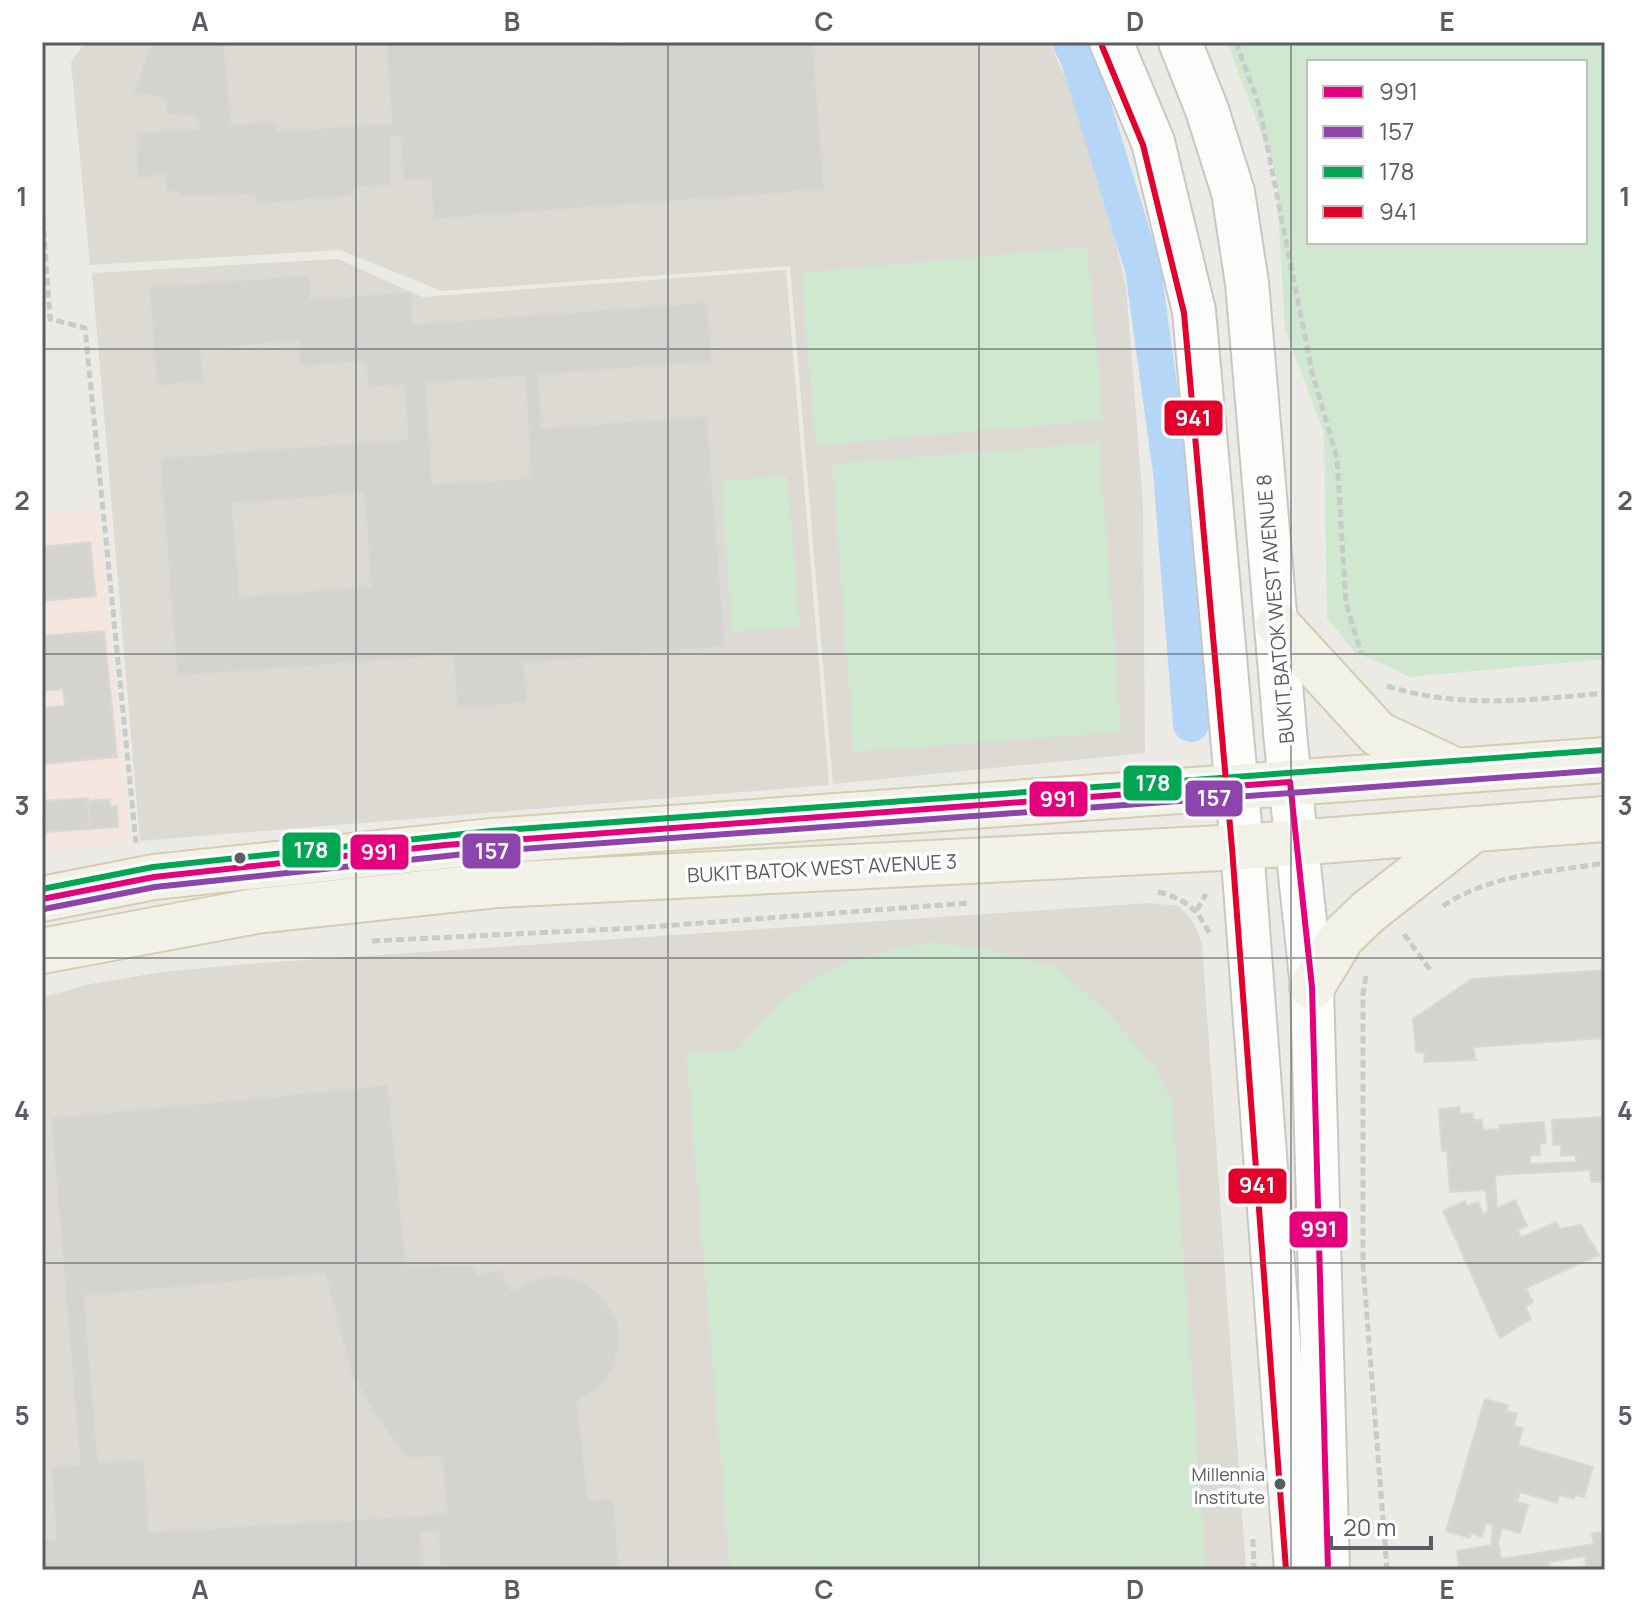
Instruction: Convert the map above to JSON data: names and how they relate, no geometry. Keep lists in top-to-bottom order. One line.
{"streets":{"main road":["BUKIT BATOK WEST AVENUE 3"],"street":["BUKIT BATOK WEST AVENUE 8"]},"crossings":[["BUKIT BATOK WEST AVENUE 8","BUKIT BATOK WEST AVENUE 3"]],"places":["Millennia Institute"],"lines":["transit line 941","transit line 178","transit line 157","transit line 991"],"legend":["991","157","178","941"],"scale_bar":"20 m","grid":{"columns":["A","B","C","D","E"],"rows":["1","2","3","4","5"]}}
